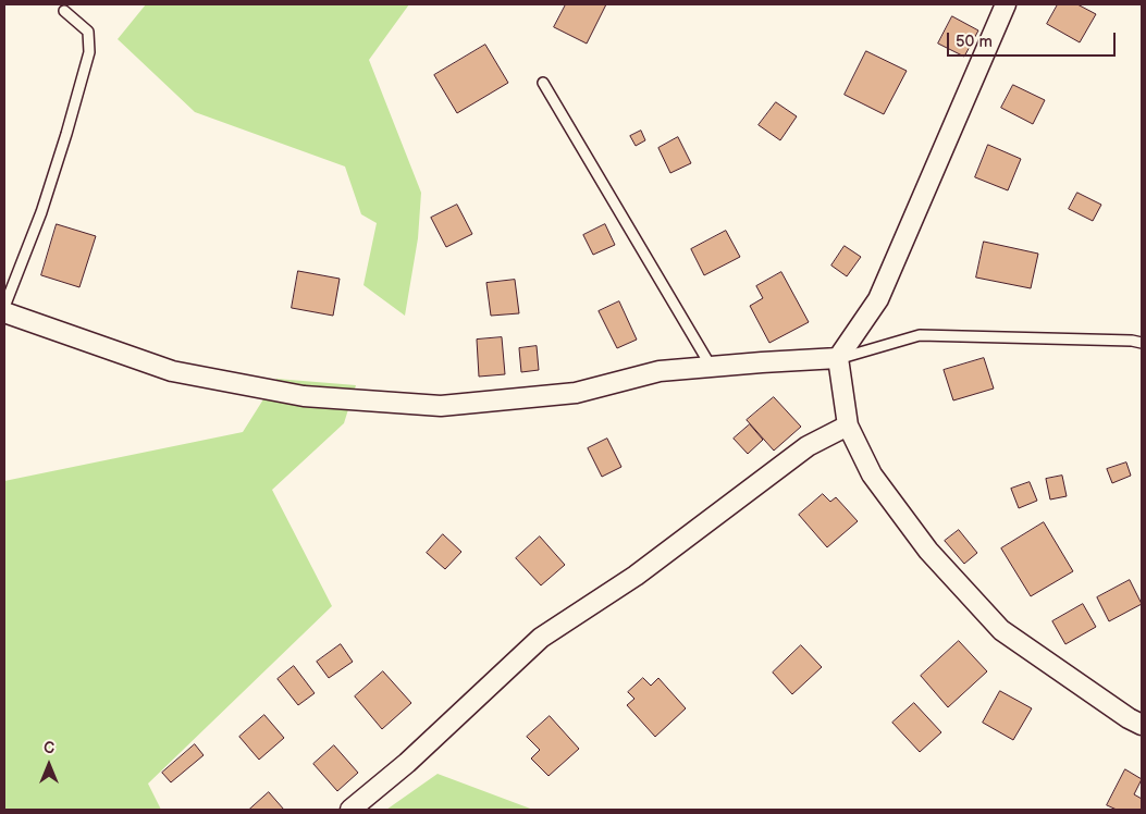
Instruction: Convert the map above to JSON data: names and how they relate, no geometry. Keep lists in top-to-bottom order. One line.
{"scale_bar":"50 m","north":"top"}
